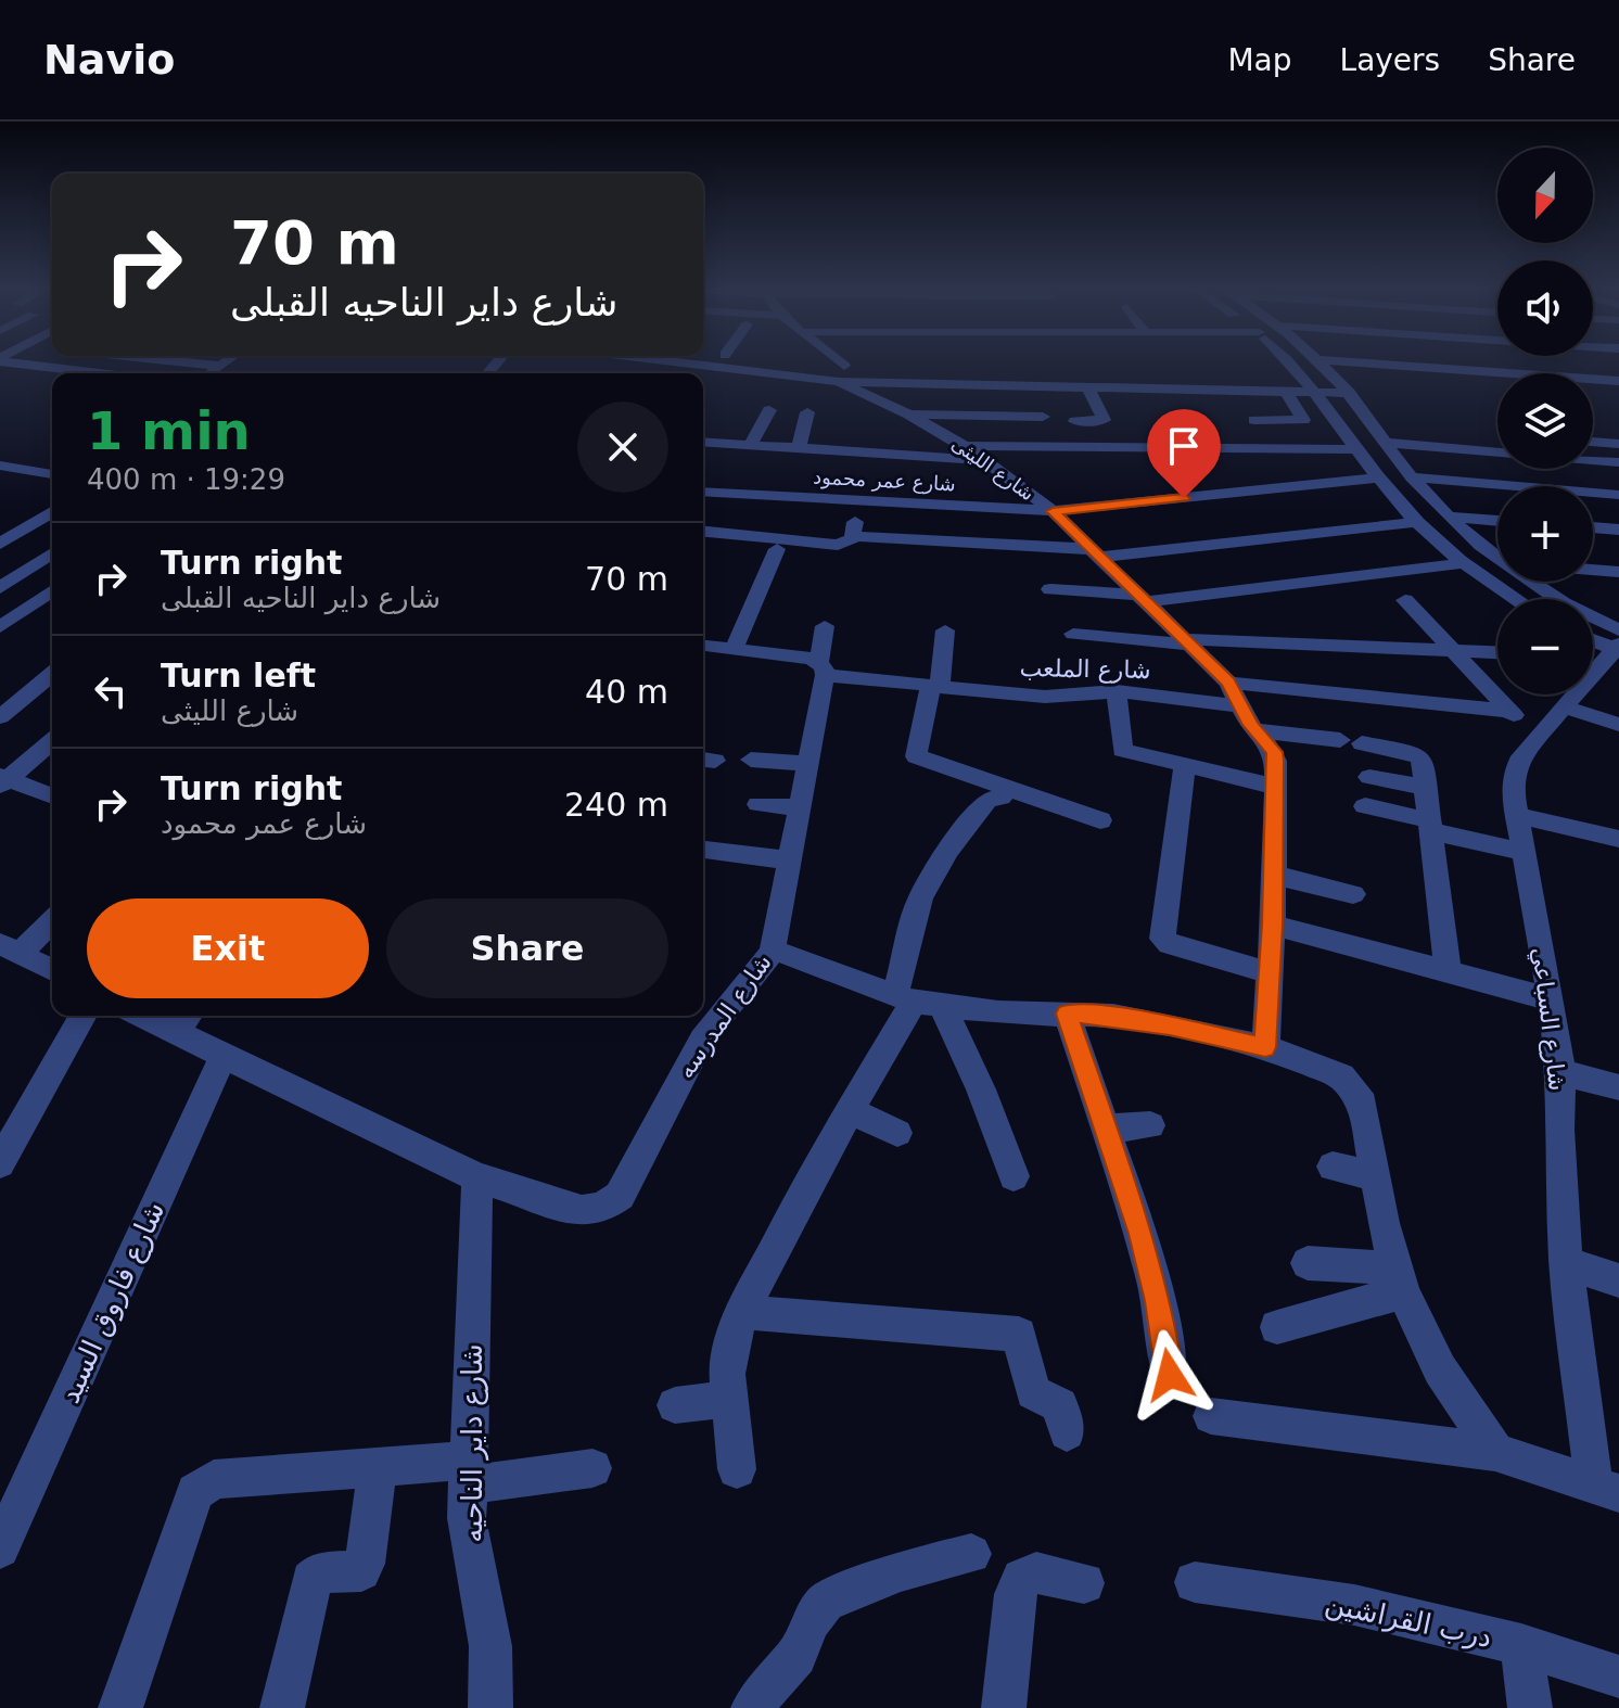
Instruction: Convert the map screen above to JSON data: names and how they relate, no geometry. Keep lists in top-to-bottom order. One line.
{"streets":{"street":["شارع الليثى","شارع عمر محمود","شارع الملعب","شارع المدرسه","شارع السباعي","شارع فاروق السيد","شارع داير الناحيه","درب القراشين"]},"crossings":[["شارع الليثى","شارع عمر محمود"],["شارع الليثى","شارع الملعب"],["شارع الملعب","شارع المدرسه"],["شارع المدرسه","شارع فاروق السيد"],["شارع المدرسه","شارع داير الناحيه"]],"north":"bottom","page":{"header":"Navio","nav":["Map","Layers","Share"],"map_buttons":["+","−"],"turn":["70 m","شارع داير الناحيه القبلى"],"heading":["1 min","400 m · 19:29"],"list":[{"name":"Turn right","note":"شارع داير الناحيه القبلى","value":"70 m"},{"name":"Turn left","note":"شارع الليثى","value":"40 m"},{"name":"Turn right","note":"شارع عمر محمود","value":"240 m"}],"buttons":["Exit","Share"]}}
